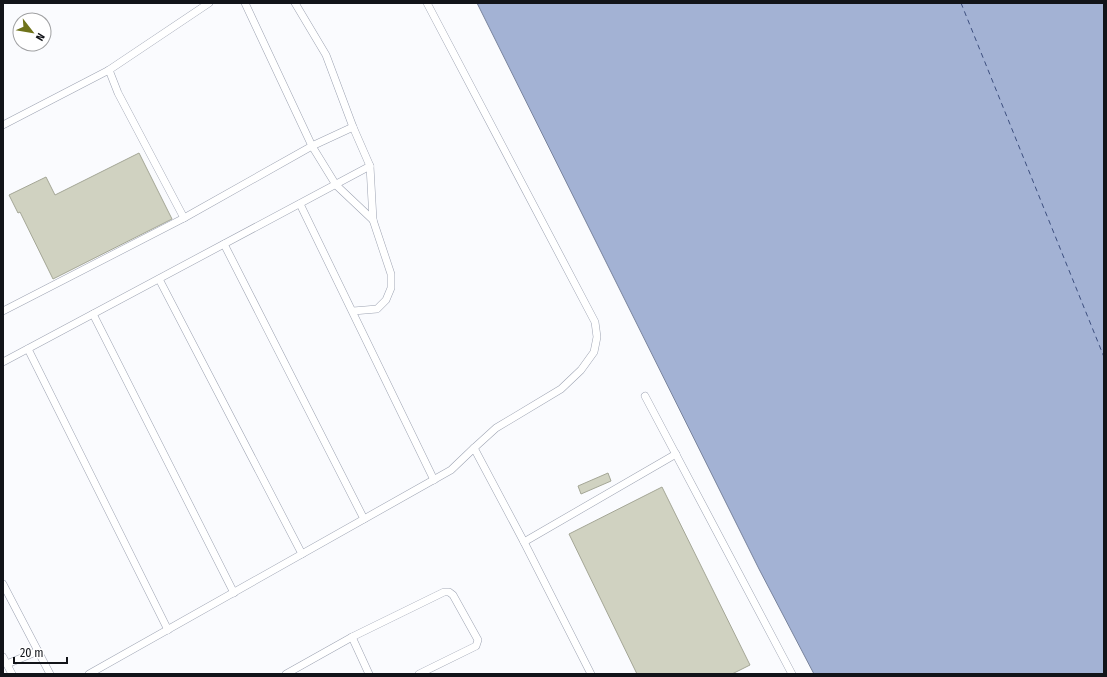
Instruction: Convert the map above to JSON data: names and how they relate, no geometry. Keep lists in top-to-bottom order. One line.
{"scale_bar":"20 m","north":"bottom right"}
